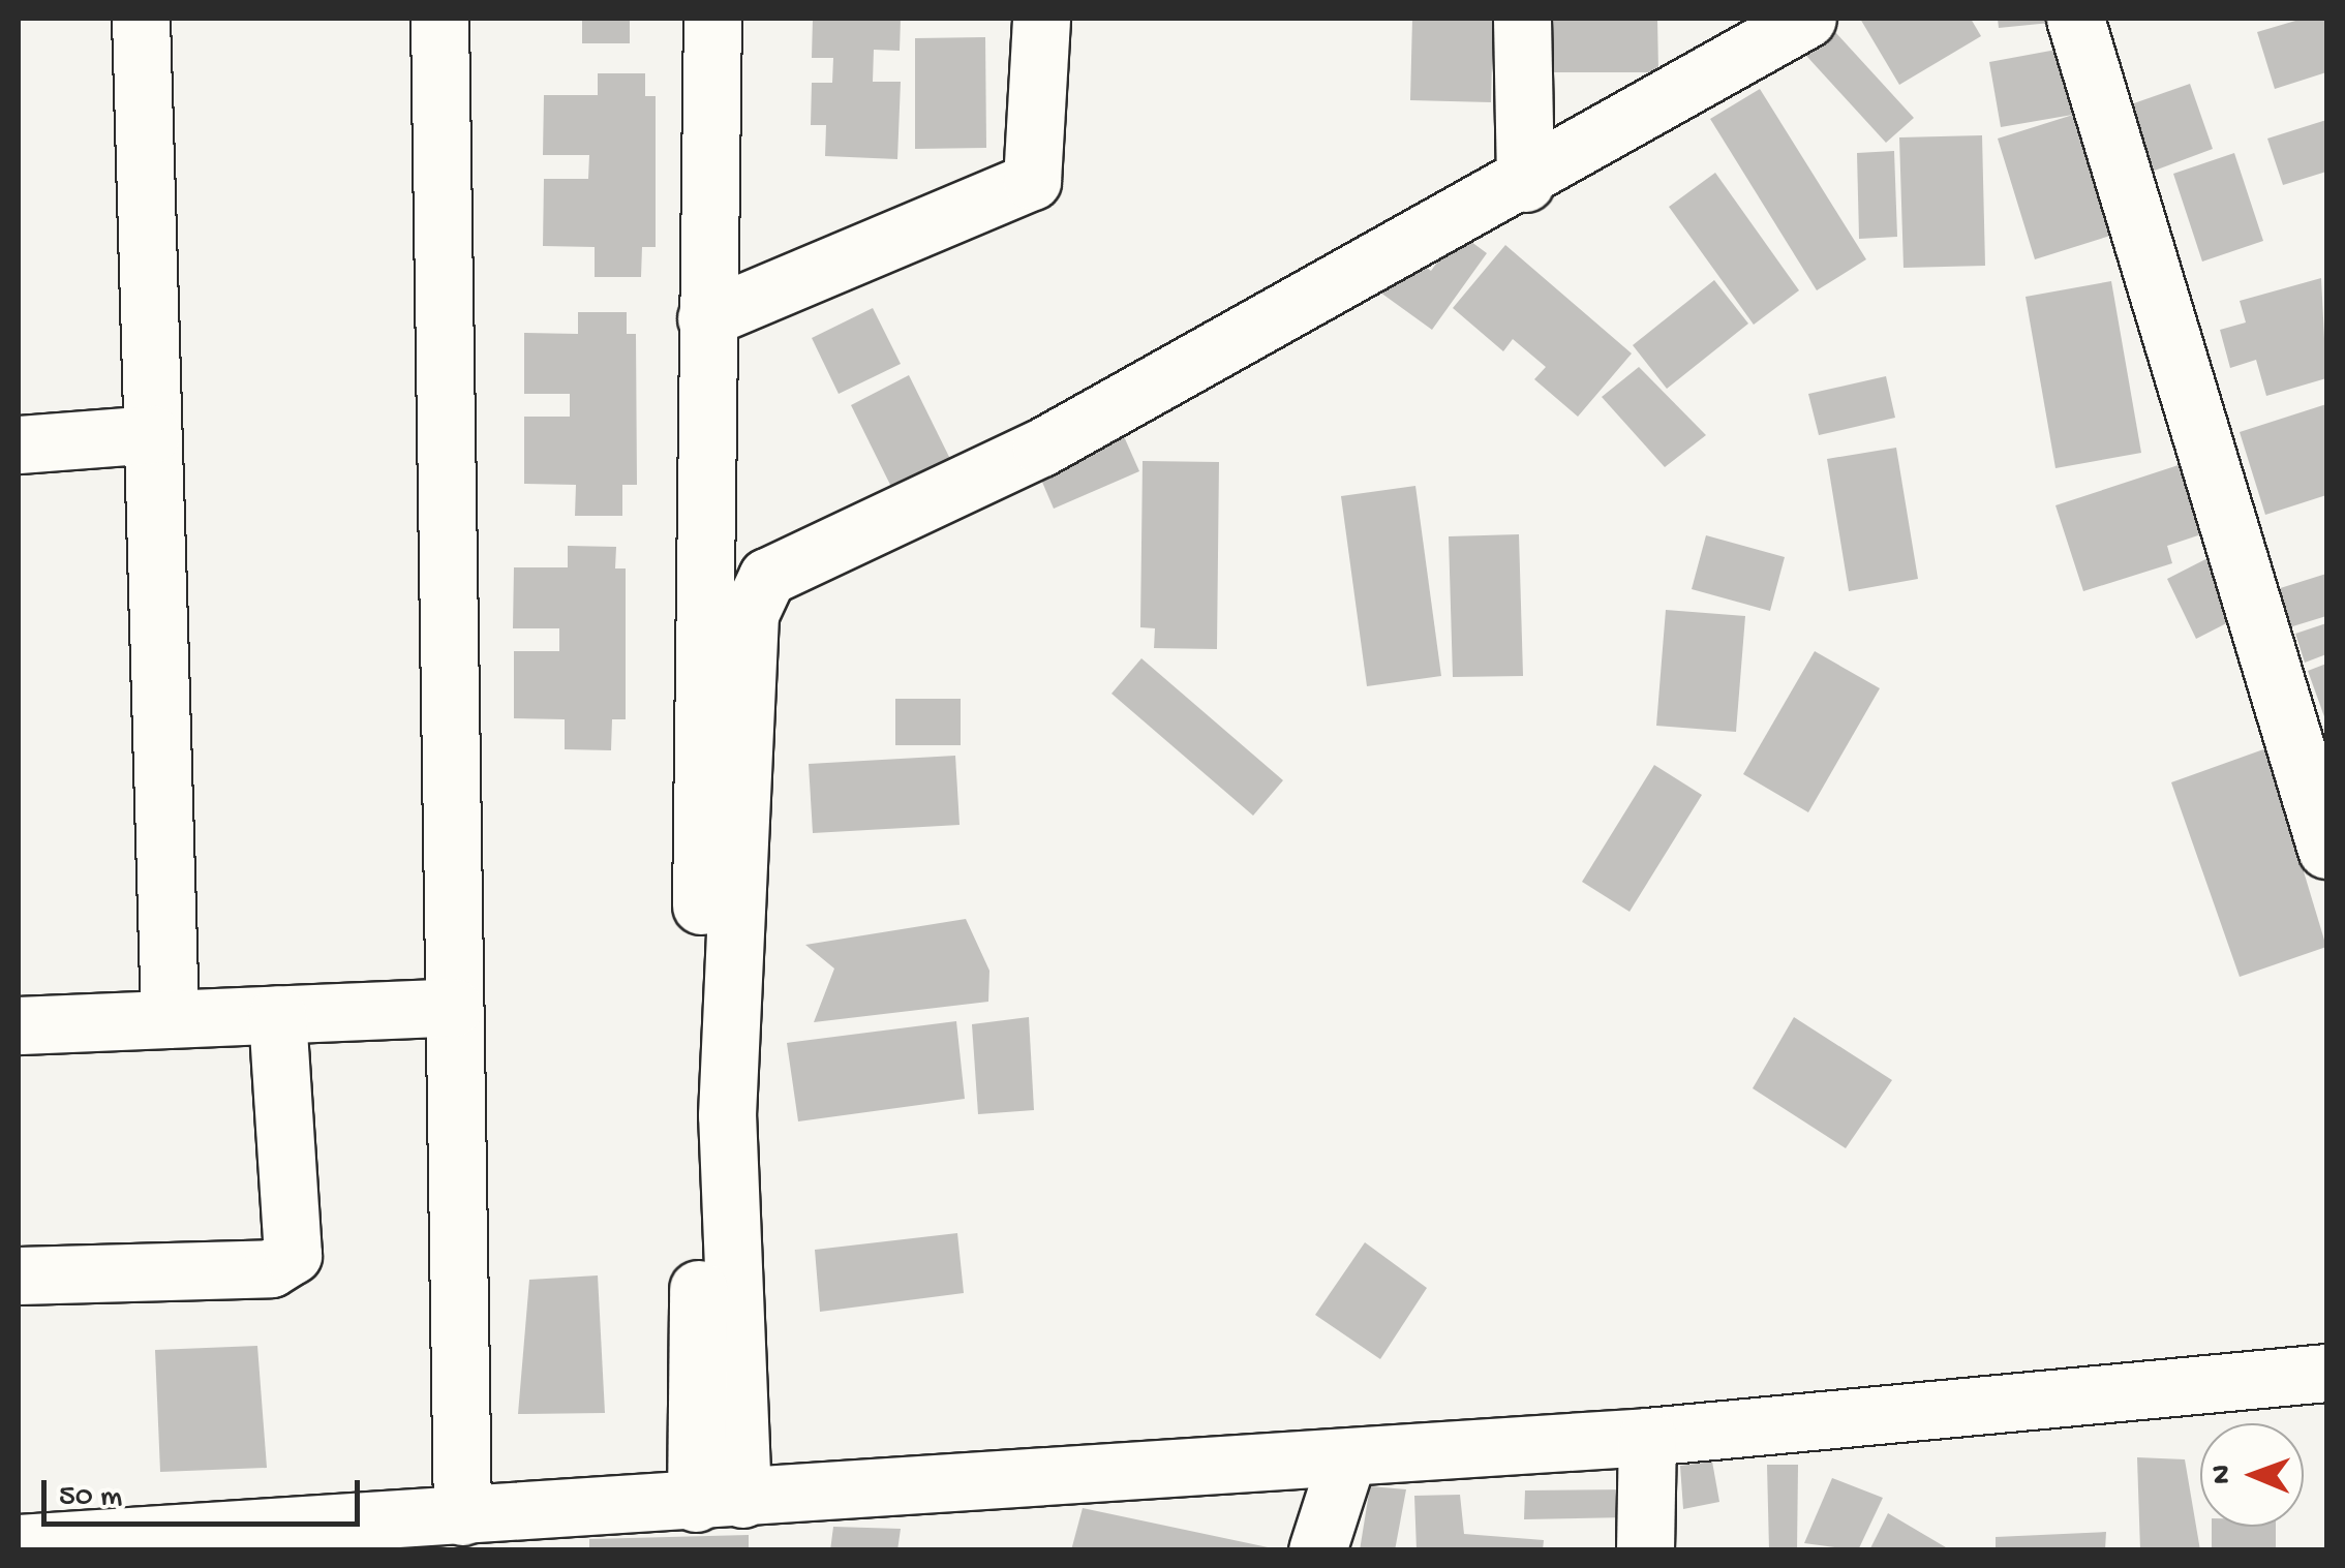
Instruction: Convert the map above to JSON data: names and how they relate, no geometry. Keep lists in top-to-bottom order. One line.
{"scale_bar":"50 m","north":"left"}
